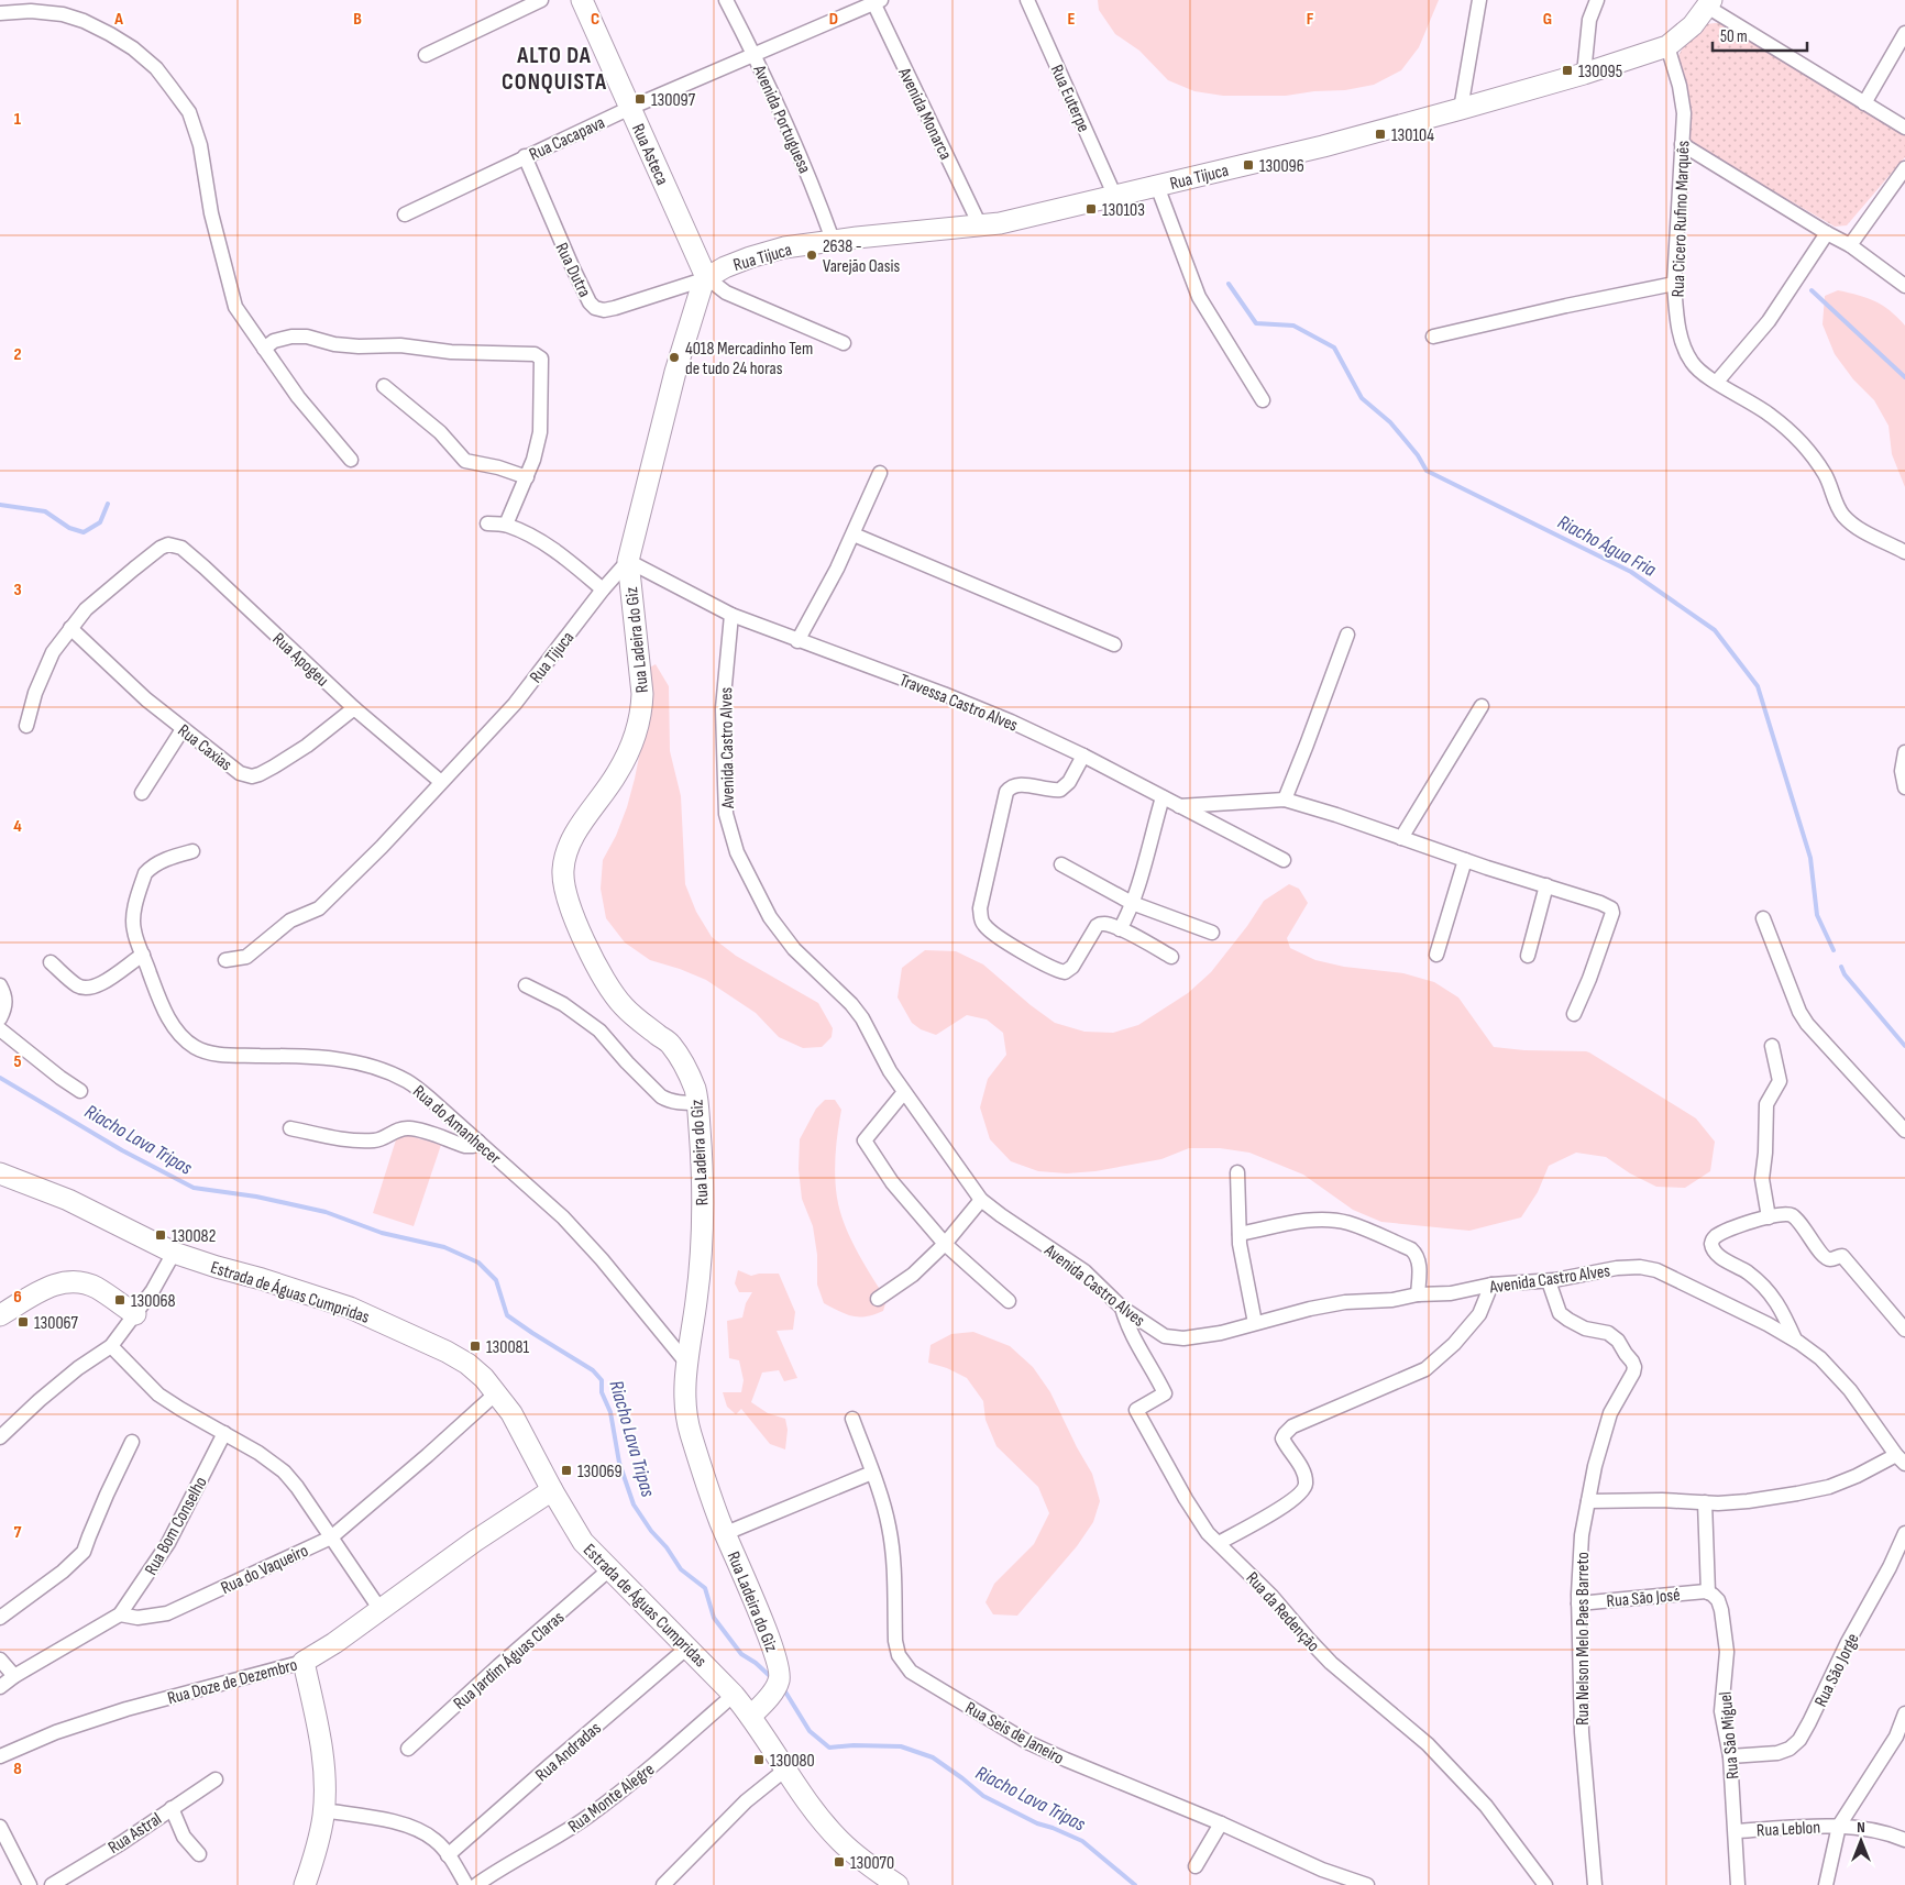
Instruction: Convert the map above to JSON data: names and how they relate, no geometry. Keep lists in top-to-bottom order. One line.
{"streets":{"street":["Rua Euterpe","Avenida Monarca","Avenida Portuguesa","Rua Cacapava","Rua Asteca","Rua Tijuca","Rua Cicero Rufino Marquês","Rua Dutra","Rua Ladeira do Giz","Rua Apogeu","Travessa Castro Alves","Rua Caxias","Avenida Castro Alves","Rua do Amanhecer","Estrada de Águas Cumpridas","Rua Bom Conselho","Rua do Vaqueiro","Rua São José","Rua da Redenção","Rua Nelson Melo Paes Barreto","Rua Jardim Águas Claras","Rua São Jorge","Rua Doze de Dezembro","Rua Seis de Janeiro","Rua São Miguel","Rua Andradas","Rua Monte Alegre","Rua Leblon","Rua Astral"]},"crossings":[["Rua Euterpe","Rua Tijuca"],["Avenida Monarca","Rua Cacapava"],["Avenida Monarca","Rua Tijuca"],["Avenida Portuguesa","Rua Cacapava"],["Avenida Portuguesa","Rua Tijuca"],["Rua Cacapava","Rua Asteca"],["Rua Cacapava","Rua Dutra"],["Rua Asteca","Rua Tijuca"],["Rua Asteca","Rua Dutra"],["Rua Tijuca","Rua Cicero Rufino Marquês"],["Rua Tijuca","Rua Dutra"],["Rua Tijuca","Rua Ladeira do Giz"],["Rua Tijuca","Rua Apogeu"],["Rua Tijuca","Travessa Castro Alves"],["Rua Ladeira do Giz","Travessa Castro Alves"],["Rua Ladeira do Giz","Rua do Amanhecer"],["Rua Ladeira do Giz","Estrada de Águas Cumpridas"],["Rua Apogeu","Rua Caxias"],["Travessa Castro Alves","Avenida Castro Alves"],["Avenida Castro Alves","Rua da Redenção"],["Avenida Castro Alves","Rua Nelson Melo Paes Barreto"],["Estrada de Águas Cumpridas","Rua do Vaqueiro"],["Estrada de Águas Cumpridas","Rua Jardim Águas Claras"],["Estrada de Águas Cumpridas","Rua Doze de Dezembro"],["Estrada de Águas Cumpridas","Rua Andradas"],["Estrada de Águas Cumpridas","Rua Monte Alegre"],["Rua Bom Conselho","Rua do Vaqueiro"],["Rua São José","Rua Nelson Melo Paes Barreto"],["Rua São José","Rua São Miguel"],["Rua São Jorge","Rua São Miguel"],["Rua São Miguel","Rua Leblon"]],"districts":["ALTO DA CONQUISTA"],"water":["Riacho Água Fria","Riacho Lava Tripas"],"places":{"transit":["130095","130097","130104","130096","130103","130082","130068","130067","130081","130069","130080","130070"],"other":["2638 - Varejão Oasis","4018 Mercadinho Tem de tudo 24 horas"]},"scale_bar":"50 m","north":"top","grid":{"columns":["A","B","C","D","E","F","G"],"rows":["1","2","3","4","5","6","7","8"]}}
